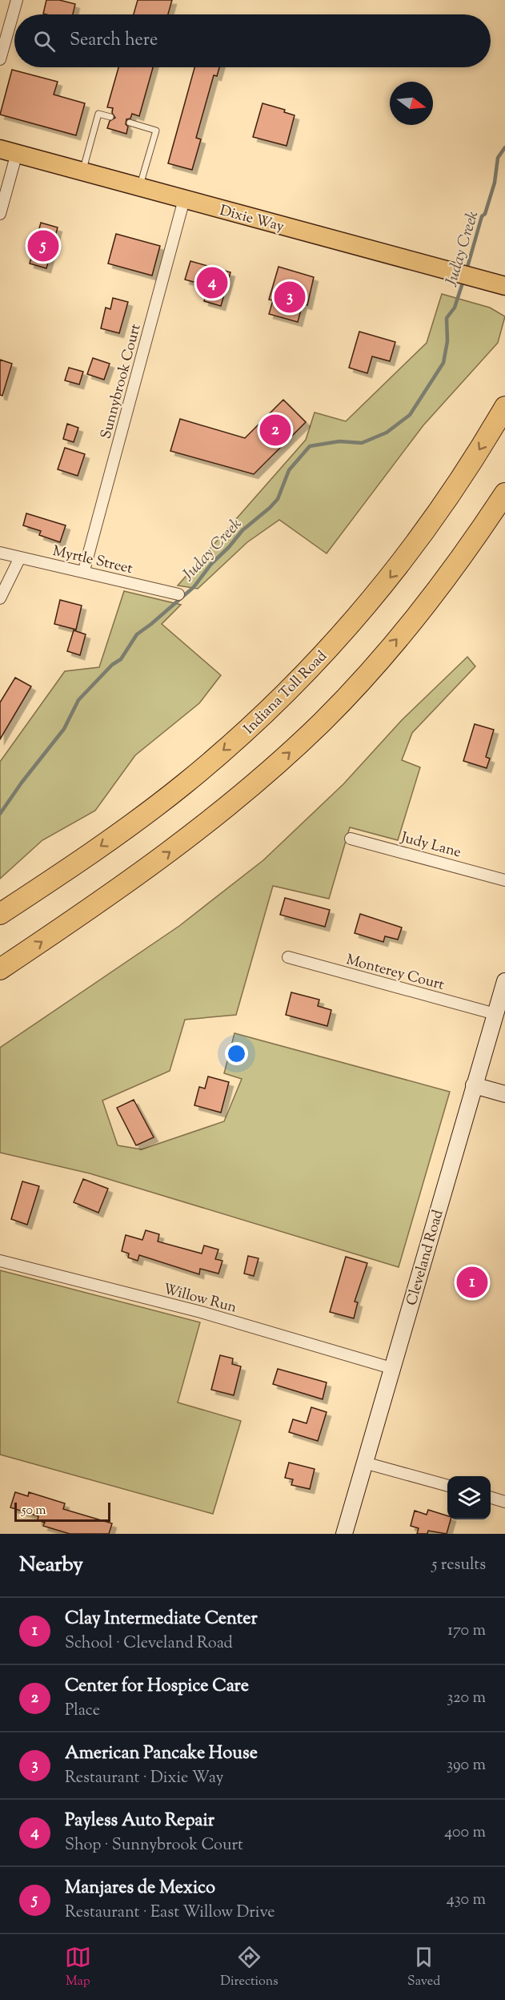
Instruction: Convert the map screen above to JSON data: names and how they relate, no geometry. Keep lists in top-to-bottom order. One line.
{"streets":{"highway":["Indiana Toll Road"],"main road":["Dixie Way","Cleveland Road"],"street":["Sunnybrook Court","Myrtle Street","Judy Lane","Monterey Court","Willow Run"]},"crossings":[["Dixie Way","Sunnybrook Court"],["Sunnybrook Court","Myrtle Street"],["Monterey Court","Cleveland Road"],["Cleveland Road","Willow Run"]],"water":["Juday Creek"],"scale_bar":"50 m","north":"right","page":{"search":"Search here","pins":["5","4","3","2","1"],"scale":"50 m","heading":["Nearby","5 results"],"list":[{"mark":"1","name":"Clay Intermediate Center","note":"School · Cleveland Road","value":"170 m"},{"mark":"2","name":"Center for Hospice Care","note":"Place","value":"320 m"},{"mark":"3","name":"American Pancake House","note":"Restaurant · Dixie Way","value":"390 m"},{"mark":"4","name":"Payless Auto Repair","note":"Shop · Sunnybrook Court","value":"400 m"},{"mark":"5","name":"Manjares de Mexico","note":"Restaurant · East Willow Drive","value":"430 m"}],"nav":["Map","Directions","Saved"]}}
